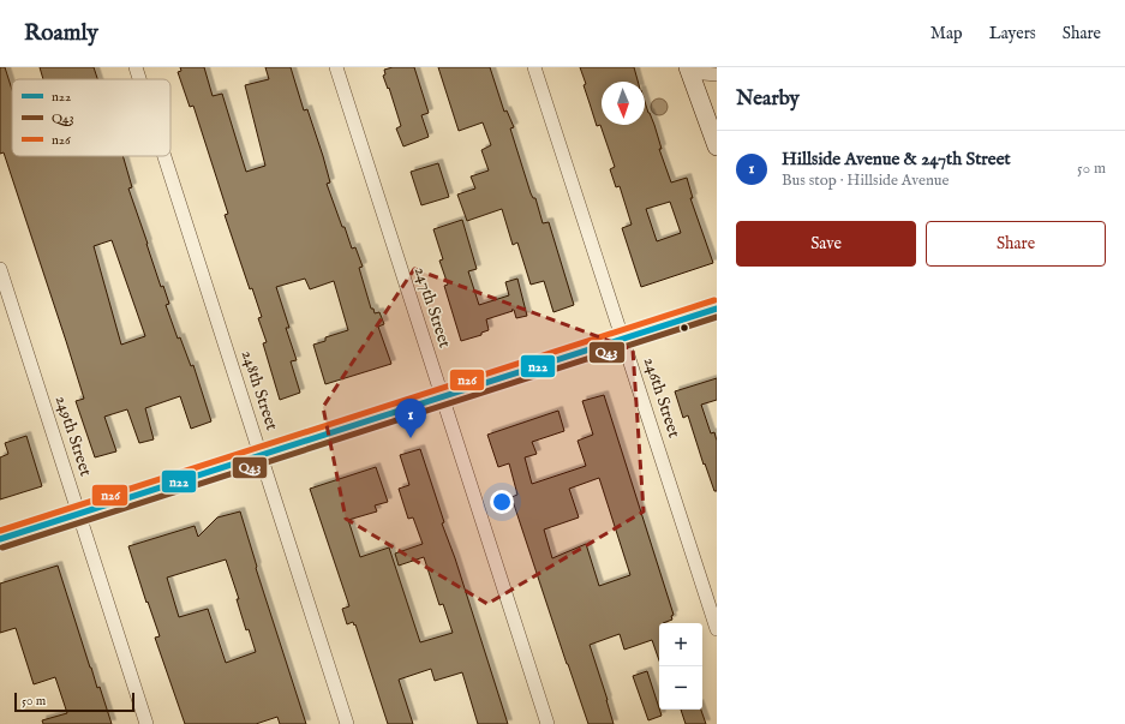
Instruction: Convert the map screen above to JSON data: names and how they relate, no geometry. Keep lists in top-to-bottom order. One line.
{"streets":{"street":["247th Street","248th Street","246th Street","249th Street"]},"lines":["transit line n26","transit line n22","transit line Q43"],"legend":["n22","Q43","n26"],"scale_bar":"50 m","north":"bottom","page":{"header":"Roamly","nav":["Map","Layers","Share"],"heading":"Nearby","list":[{"mark":"1","name":"Hillside Avenue & 247th Street","note":"Bus stop · Hillside Avenue","value":"50 m"}],"buttons":["Save","Share"],"pins":"1","map_buttons":["+","−"],"scale":"50 m"}}
